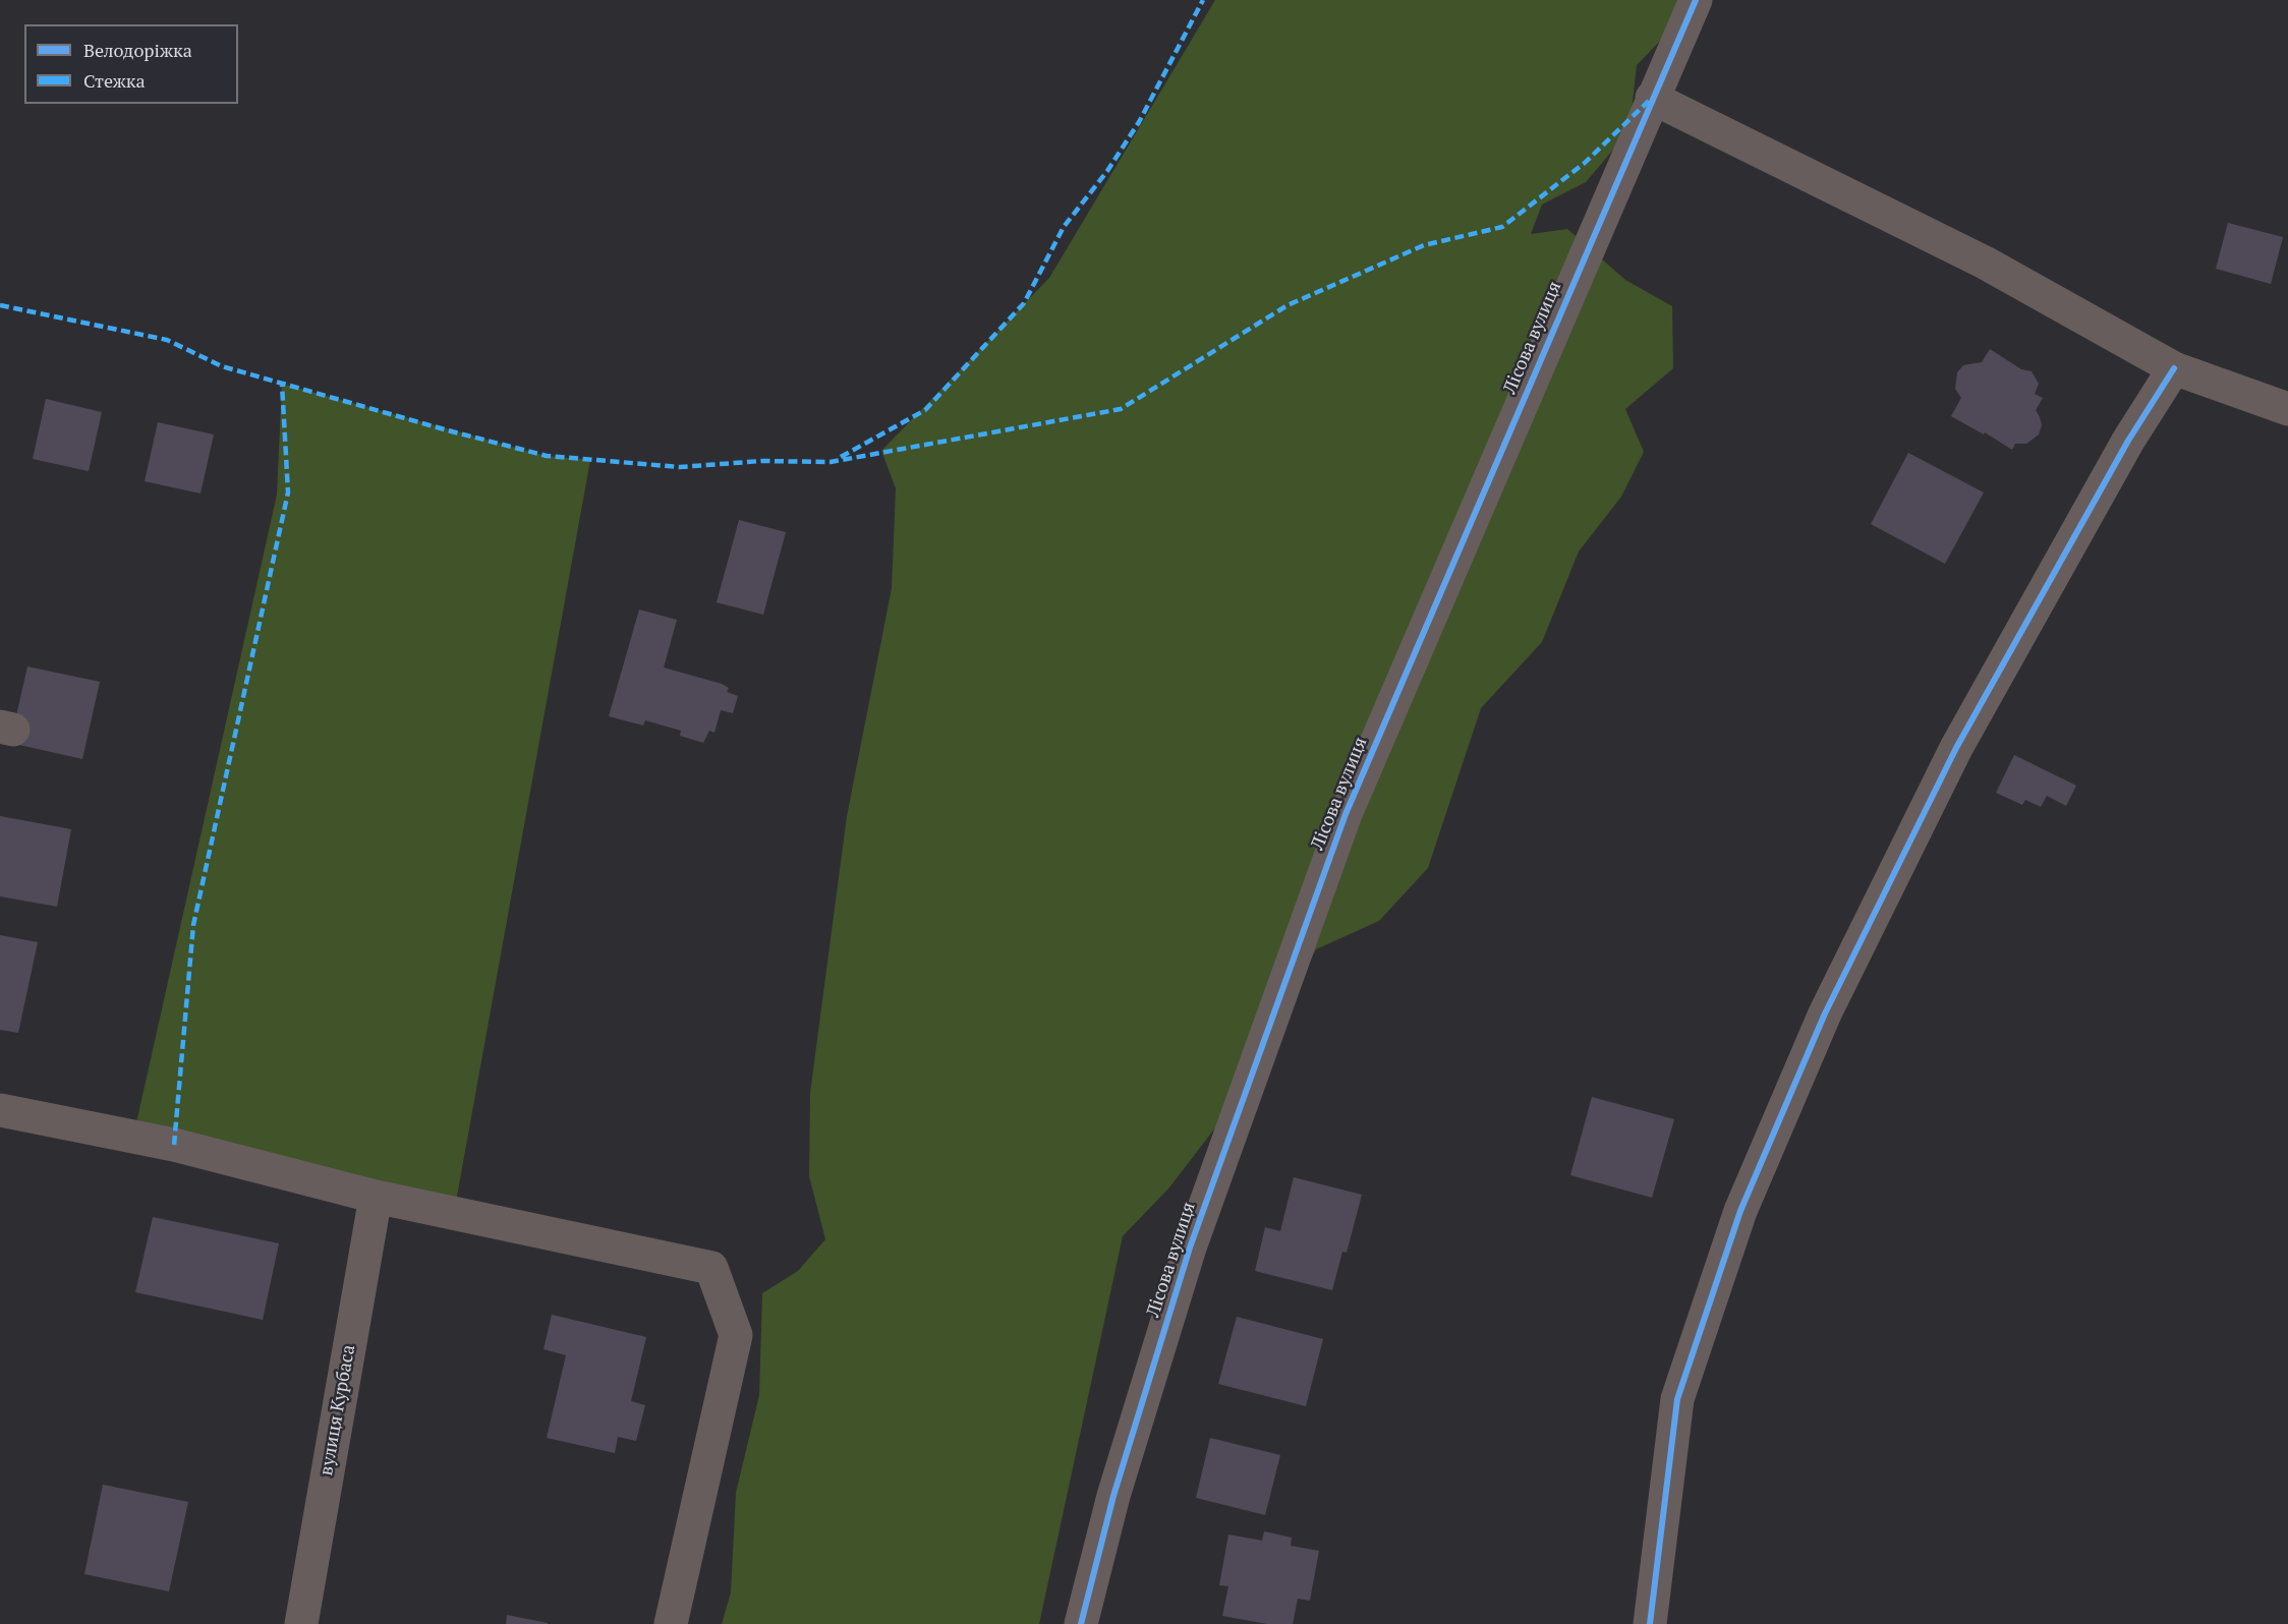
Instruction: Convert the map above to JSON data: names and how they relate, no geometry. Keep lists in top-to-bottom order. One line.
{"streets":{"street":["Лісова вулиця","вулиця Курбаса"]},"legend":["Велодоріжка","Стежка"]}
